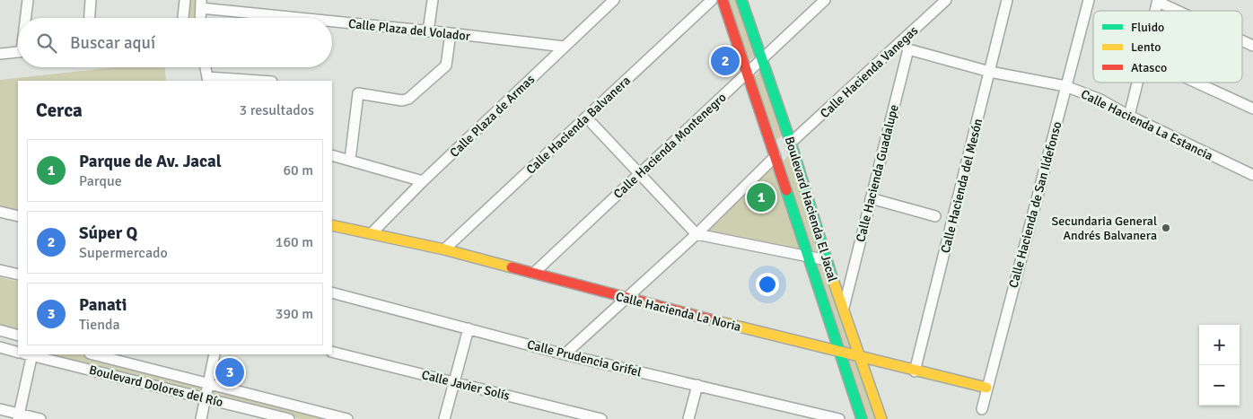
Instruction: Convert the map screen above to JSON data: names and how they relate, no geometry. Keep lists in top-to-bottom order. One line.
{"streets":{"main road":["Boulevard Hacienda El Jacal","Calle Hacienda La Noria"],"street":["Calle Plaza del Volador","Calle Hacienda Vanegas","Calle Plaza de Armas","Calle Hacienda Balvanera","Calle Hacienda La Estancia","Calle Hacienda Montenegro","Calle Hacienda Guadalupe","Calle Hacienda del Mesón","Calle Hacienda de San Ildefonso","Calle Prudencia Grifel","Calle Javier Solís","Boulevard Dolores del Río"]},"crossings":[["Calle Plaza del Volador","Calle Plaza de Armas"],["Calle Hacienda Vanegas","Boulevard Hacienda El Jacal"],["Calle Plaza de Armas","Calle Hacienda La Noria"],["Calle Hacienda Balvanera","Calle Hacienda La Noria"],["Calle Hacienda La Estancia","Calle Hacienda Guadalupe"],["Calle Hacienda La Estancia","Calle Hacienda del Mesón"],["Calle Hacienda La Estancia","Calle Hacienda de San Ildefonso"],["Calle Hacienda Montenegro","Boulevard Hacienda El Jacal"],["Calle Hacienda Montenegro","Calle Hacienda La Noria"],["Calle Hacienda Guadalupe","Boulevard Hacienda El Jacal"],["Calle Hacienda del Mesón","Calle Hacienda La Noria"],["Calle Hacienda de San Ildefonso","Calle Hacienda La Noria"],["Boulevard Hacienda El Jacal","Calle Hacienda La Noria"]],"places":["Secundaria General Andrés Balvanera"],"legend":["Fluido","Lento","Atasco"],"page":{"search":"Buscar aquí","pins":["2","1","3"],"heading":["Cerca","3 resultados"],"list":[{"mark":"1","name":"Parque de Av. Jacal","note":"Parque","value":"60 m"},{"mark":"2","name":"Súper Q","note":"Supermercado","value":"160 m"},{"mark":"3","name":"Panati","note":"Tienda","value":"390 m"}],"map_buttons":["+","−"]}}
